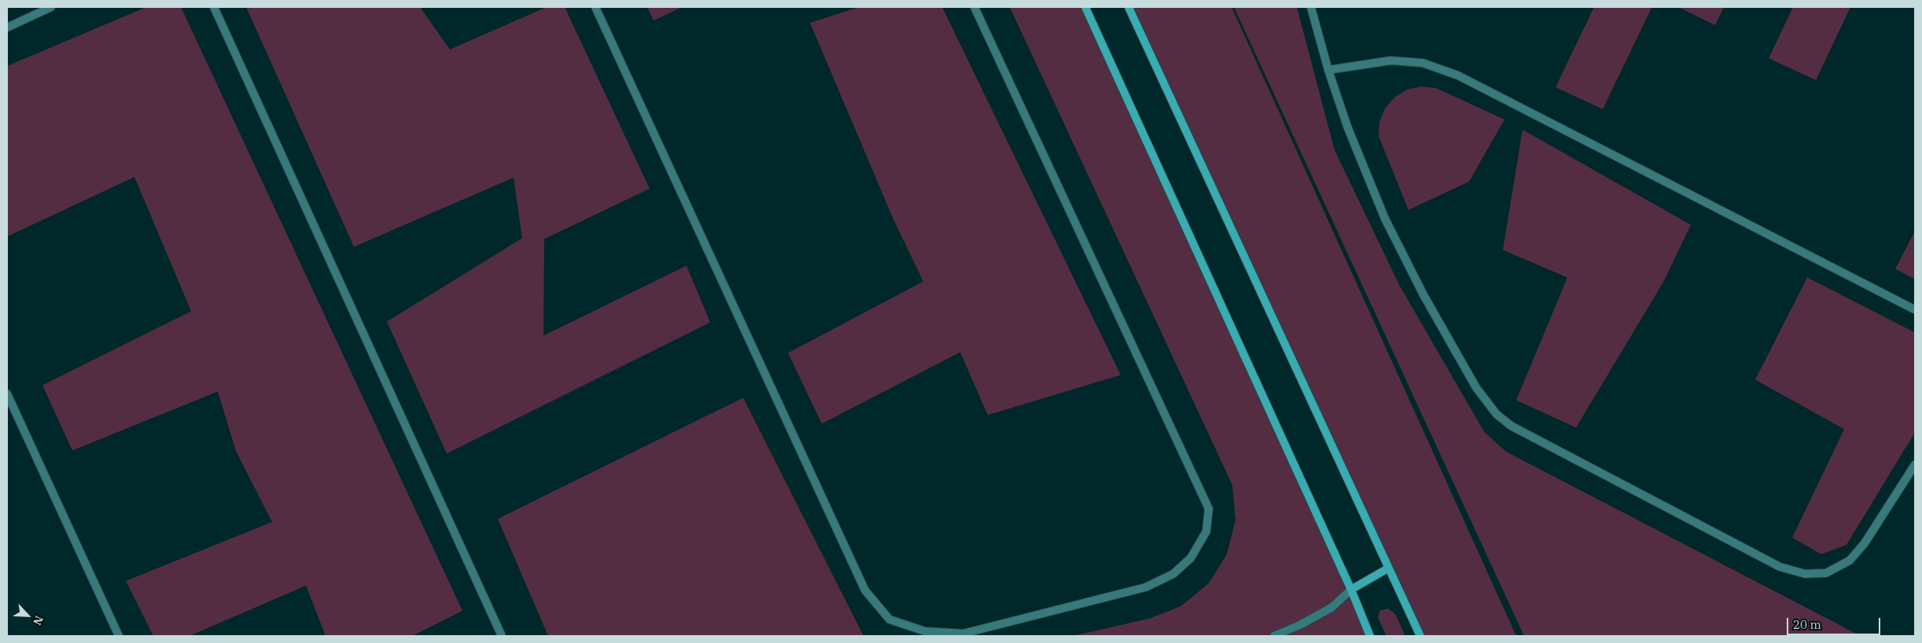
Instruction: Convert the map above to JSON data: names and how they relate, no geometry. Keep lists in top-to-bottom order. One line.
{"scale_bar":"20 m","north":"bottom right"}
